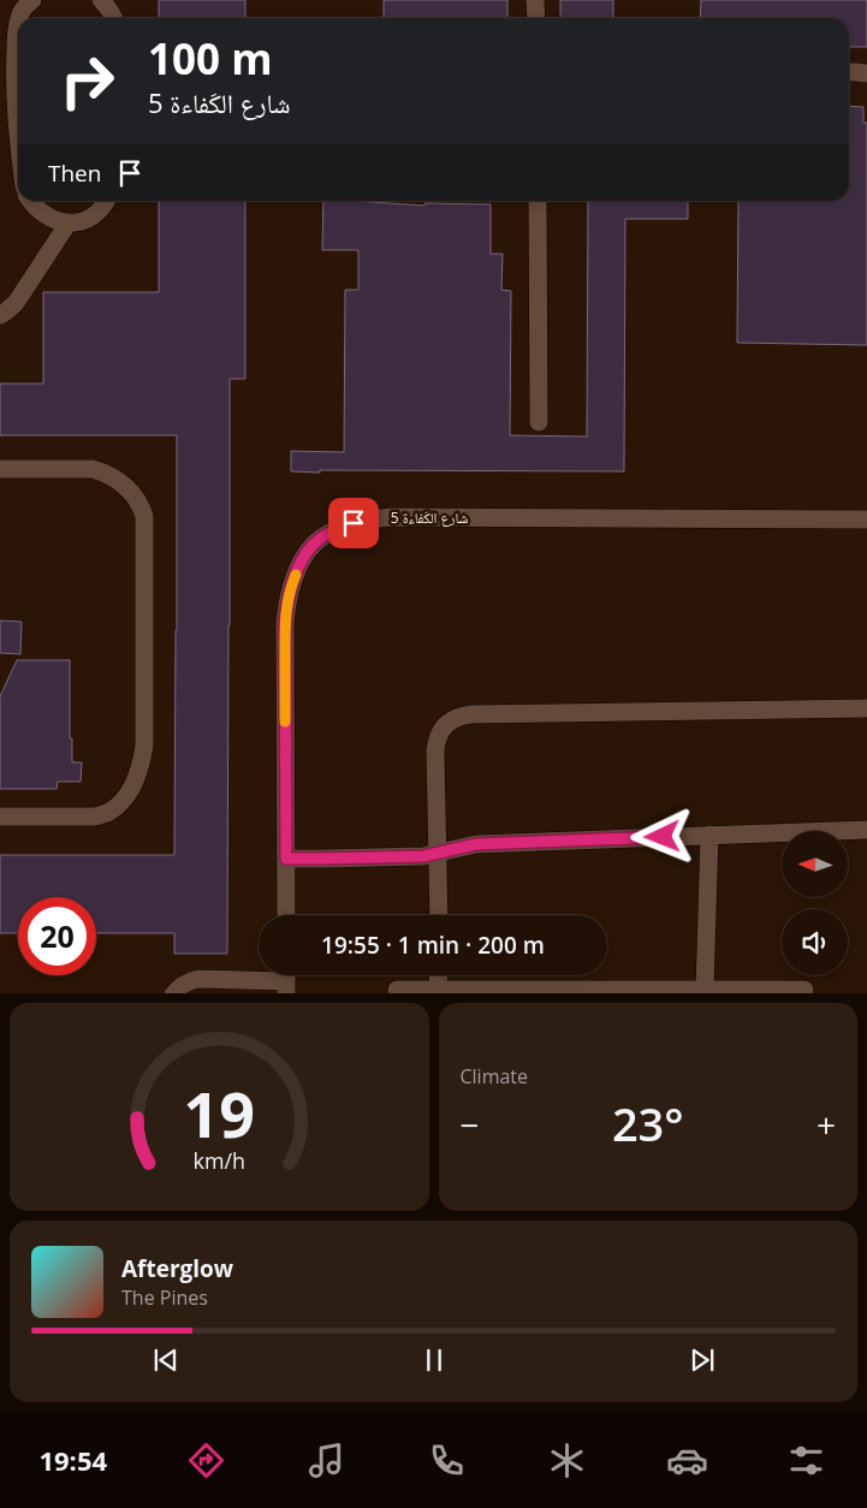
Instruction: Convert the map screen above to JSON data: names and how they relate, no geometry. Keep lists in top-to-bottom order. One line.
{"streets":{"lane":["شارع الكَفاءة 5"]},"north":"left","page":{"turn":["100 m","شارع الكَفاءة 5"],"then":"Then","limit":"20","trip":"19:55 · 1 min · 200 m","tile":"Climate","heat":["−","23°","+"],"song":["Afterglow","The Pines"],"tabs":"19:54","gauge":["19","km/h"]}}
